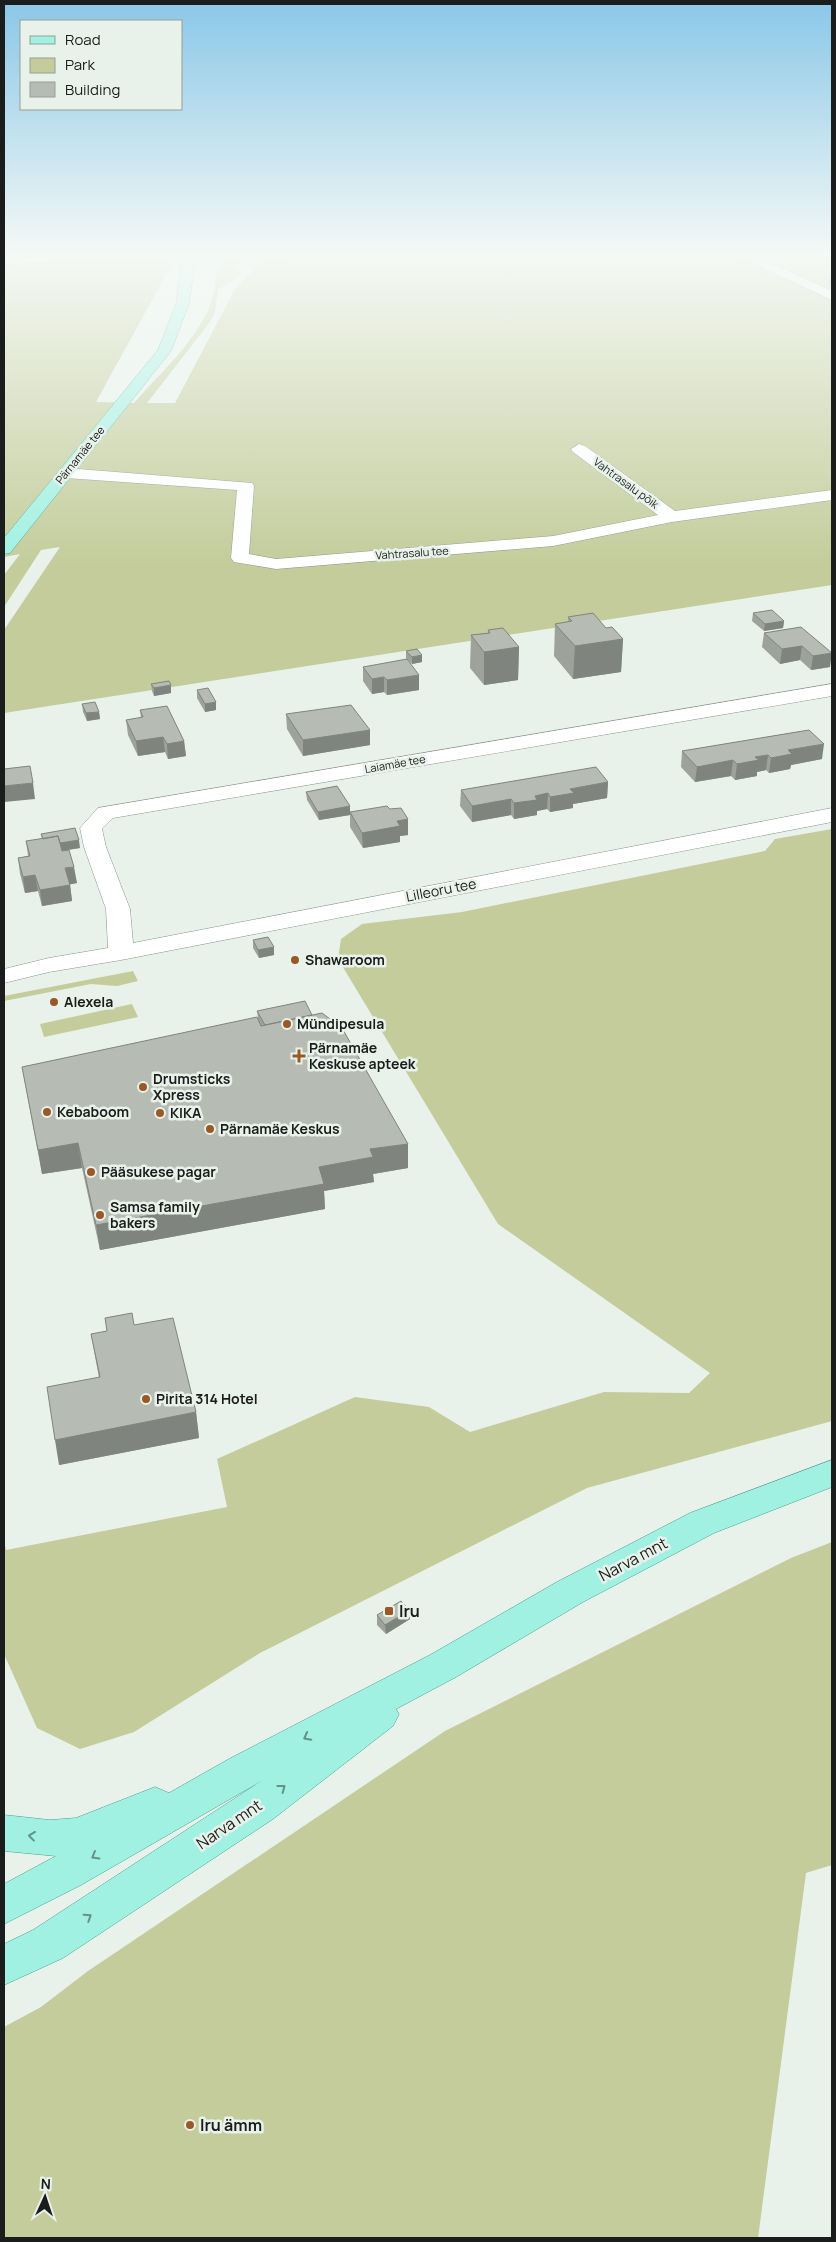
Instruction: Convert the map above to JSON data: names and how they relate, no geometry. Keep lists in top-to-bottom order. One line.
{"streets":{"main road":["Pärnamäe tee","Narva mnt"],"street":["Vahtrasalu põik","Vahtrasalu tee","Laiamäe tee","Lilleoru tee"]},"crossings":[["Pärnamäe tee","Vahtrasalu tee"],["Vahtrasalu põik","Vahtrasalu tee"],["Laiamäe tee","Lilleoru tee"]],"places":{"other":["Shawaroom","Alexela","Mündipesula","Drumsticks Xpress","Kebaboom","KIKA","Pärnamäe Keskus","Pääsukese pagar","Samsa family bakers","Pirita 314 Hotel","Iru ämm"],"health":["Pärnamäe Keskuse apteek"],"transit":["Iru"]},"legend":["Road","Park","Building"],"north":"top"}
